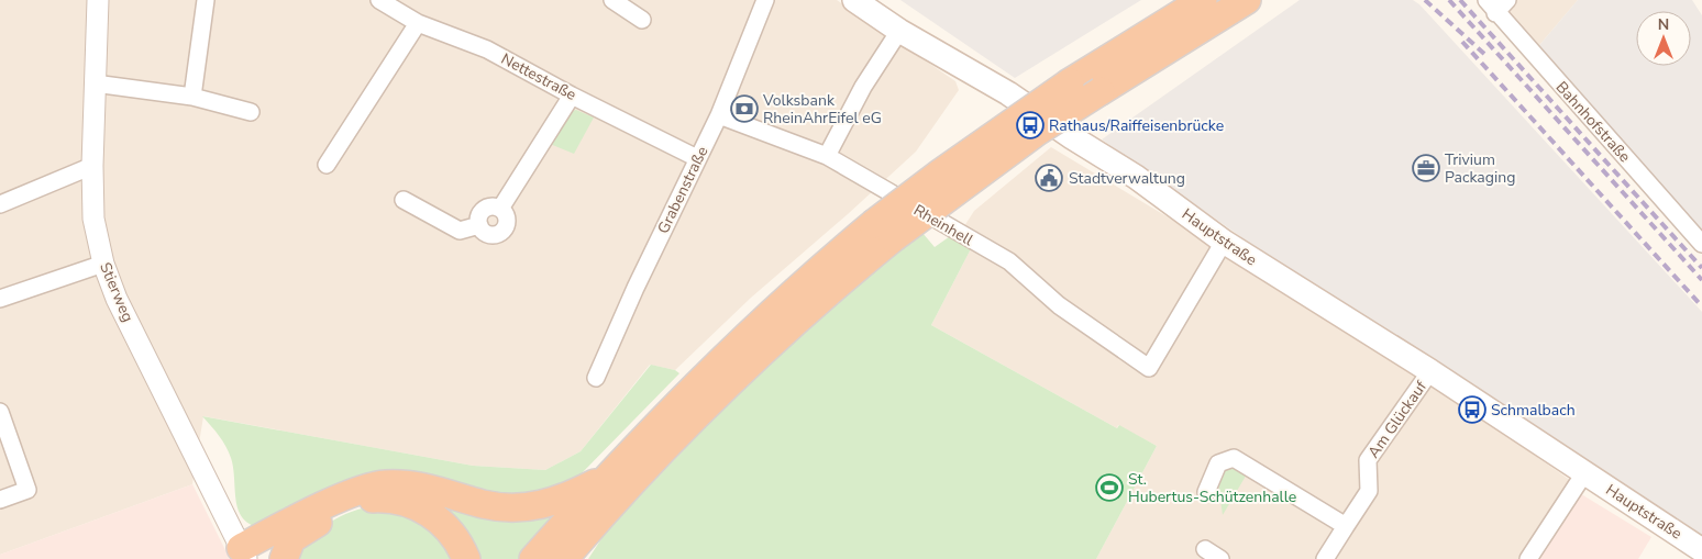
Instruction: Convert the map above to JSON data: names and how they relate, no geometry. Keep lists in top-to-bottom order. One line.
{"streets":{"main road":["Hauptstraße"],"street":["Nettestraße","Bahnhofstraße","Grabenstraße","Rheinhell","Stierweg","Am Glückauf"]},"crossings":[["Nettestraße","Grabenstraße"],["Grabenstraße","Rheinhell"],["Rheinhell","Hauptstraße"],["Hauptstraße","Am Glückauf"]],"places":{"bank":["Volksbank RheinAhrEifel eG"],"bus stop":["Rathaus/Raiffeisenbrücke","Schmalbach"],"office":["Trivium Packaging"],"public building":["Stadtverwaltung"],"sports":["St. Hubertus-Schützenhalle"]},"north":"top"}
